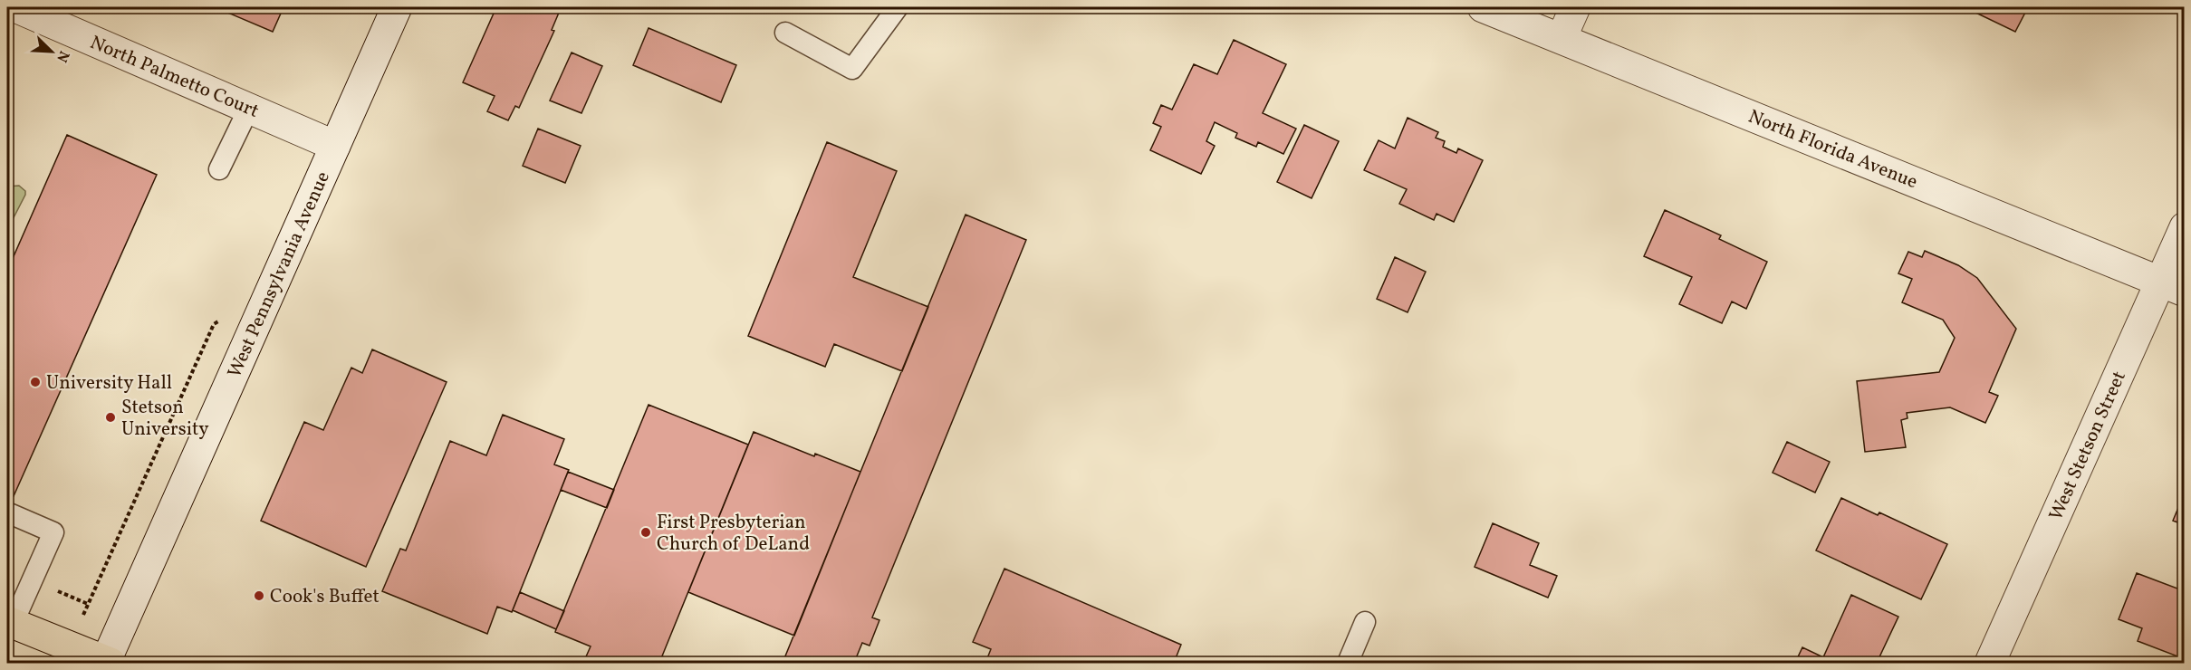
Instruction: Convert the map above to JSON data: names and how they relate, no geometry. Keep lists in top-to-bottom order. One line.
{"streets":{"street":["North Palmetto Court","North Florida Avenue","West Pennsylvania Avenue","West Stetson Street"]},"crossings":[["North Palmetto Court","West Pennsylvania Avenue"],["North Florida Avenue","West Stetson Street"]],"places":["University Hall","Stetson University","First Presbyterian Church of DeLand","Cook's Buffet"],"north":"bottom right"}
